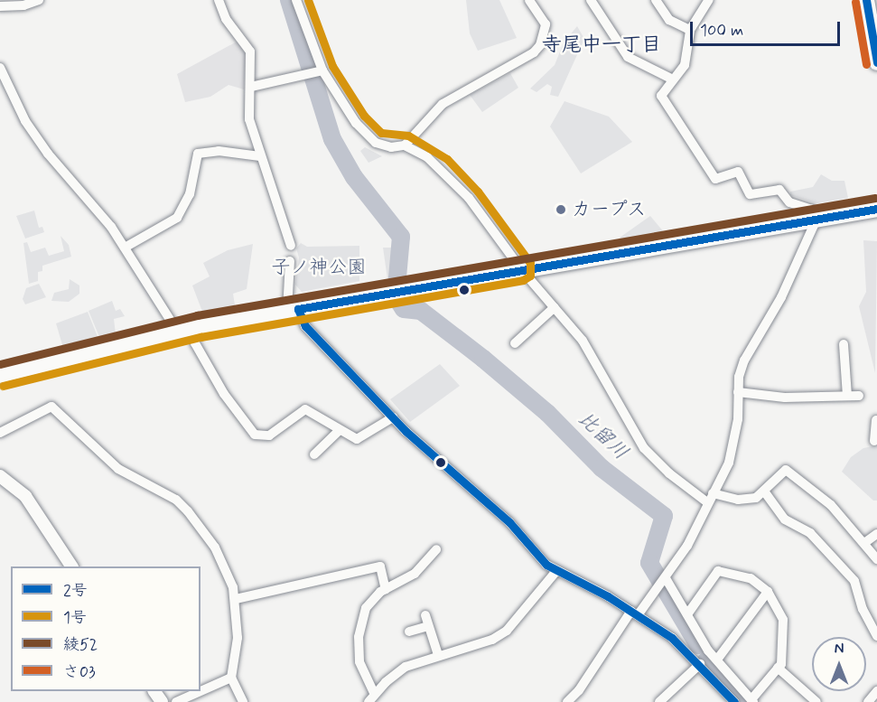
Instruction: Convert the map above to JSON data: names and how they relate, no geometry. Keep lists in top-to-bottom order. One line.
{"districts":["寺尾中一丁目"],"water":["比留川"],"parks":["子ノ神公園"],"places":["カープス"],"lines":["transit line 2号","transit line 1号","transit line さ03","transit line 綾52"],"legend":["2号","1号","綾52","さ03"],"scale_bar":"100 m","north":"top"}
